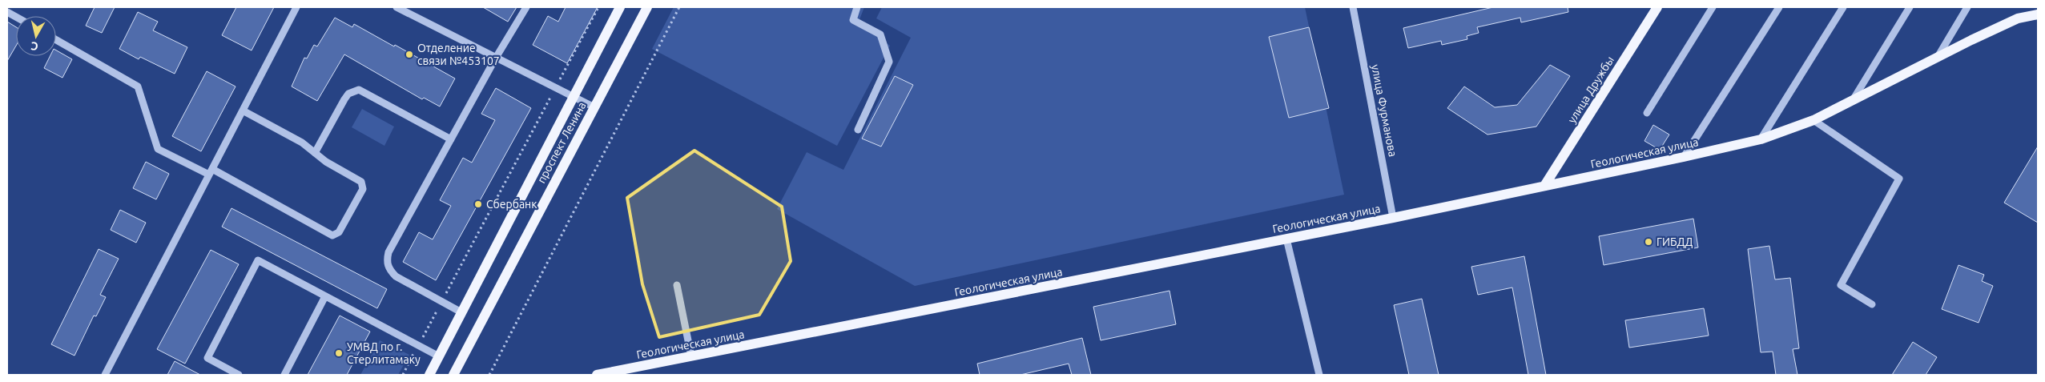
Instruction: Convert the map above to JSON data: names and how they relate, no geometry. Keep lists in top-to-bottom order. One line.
{"streets":{"main road":["улица Дружбы","проспект Ленина","Геологическая улица"],"street":["улица Фурманова"]},"crossings":[["улица Дружбы","Геологическая улица"],["улица Фурманова","Геологическая улица"]],"places":["Отделение связи №453107","Сбербанк","ГИБДД","УМВД по г. Стерлитамаку"],"north":"bottom"}
